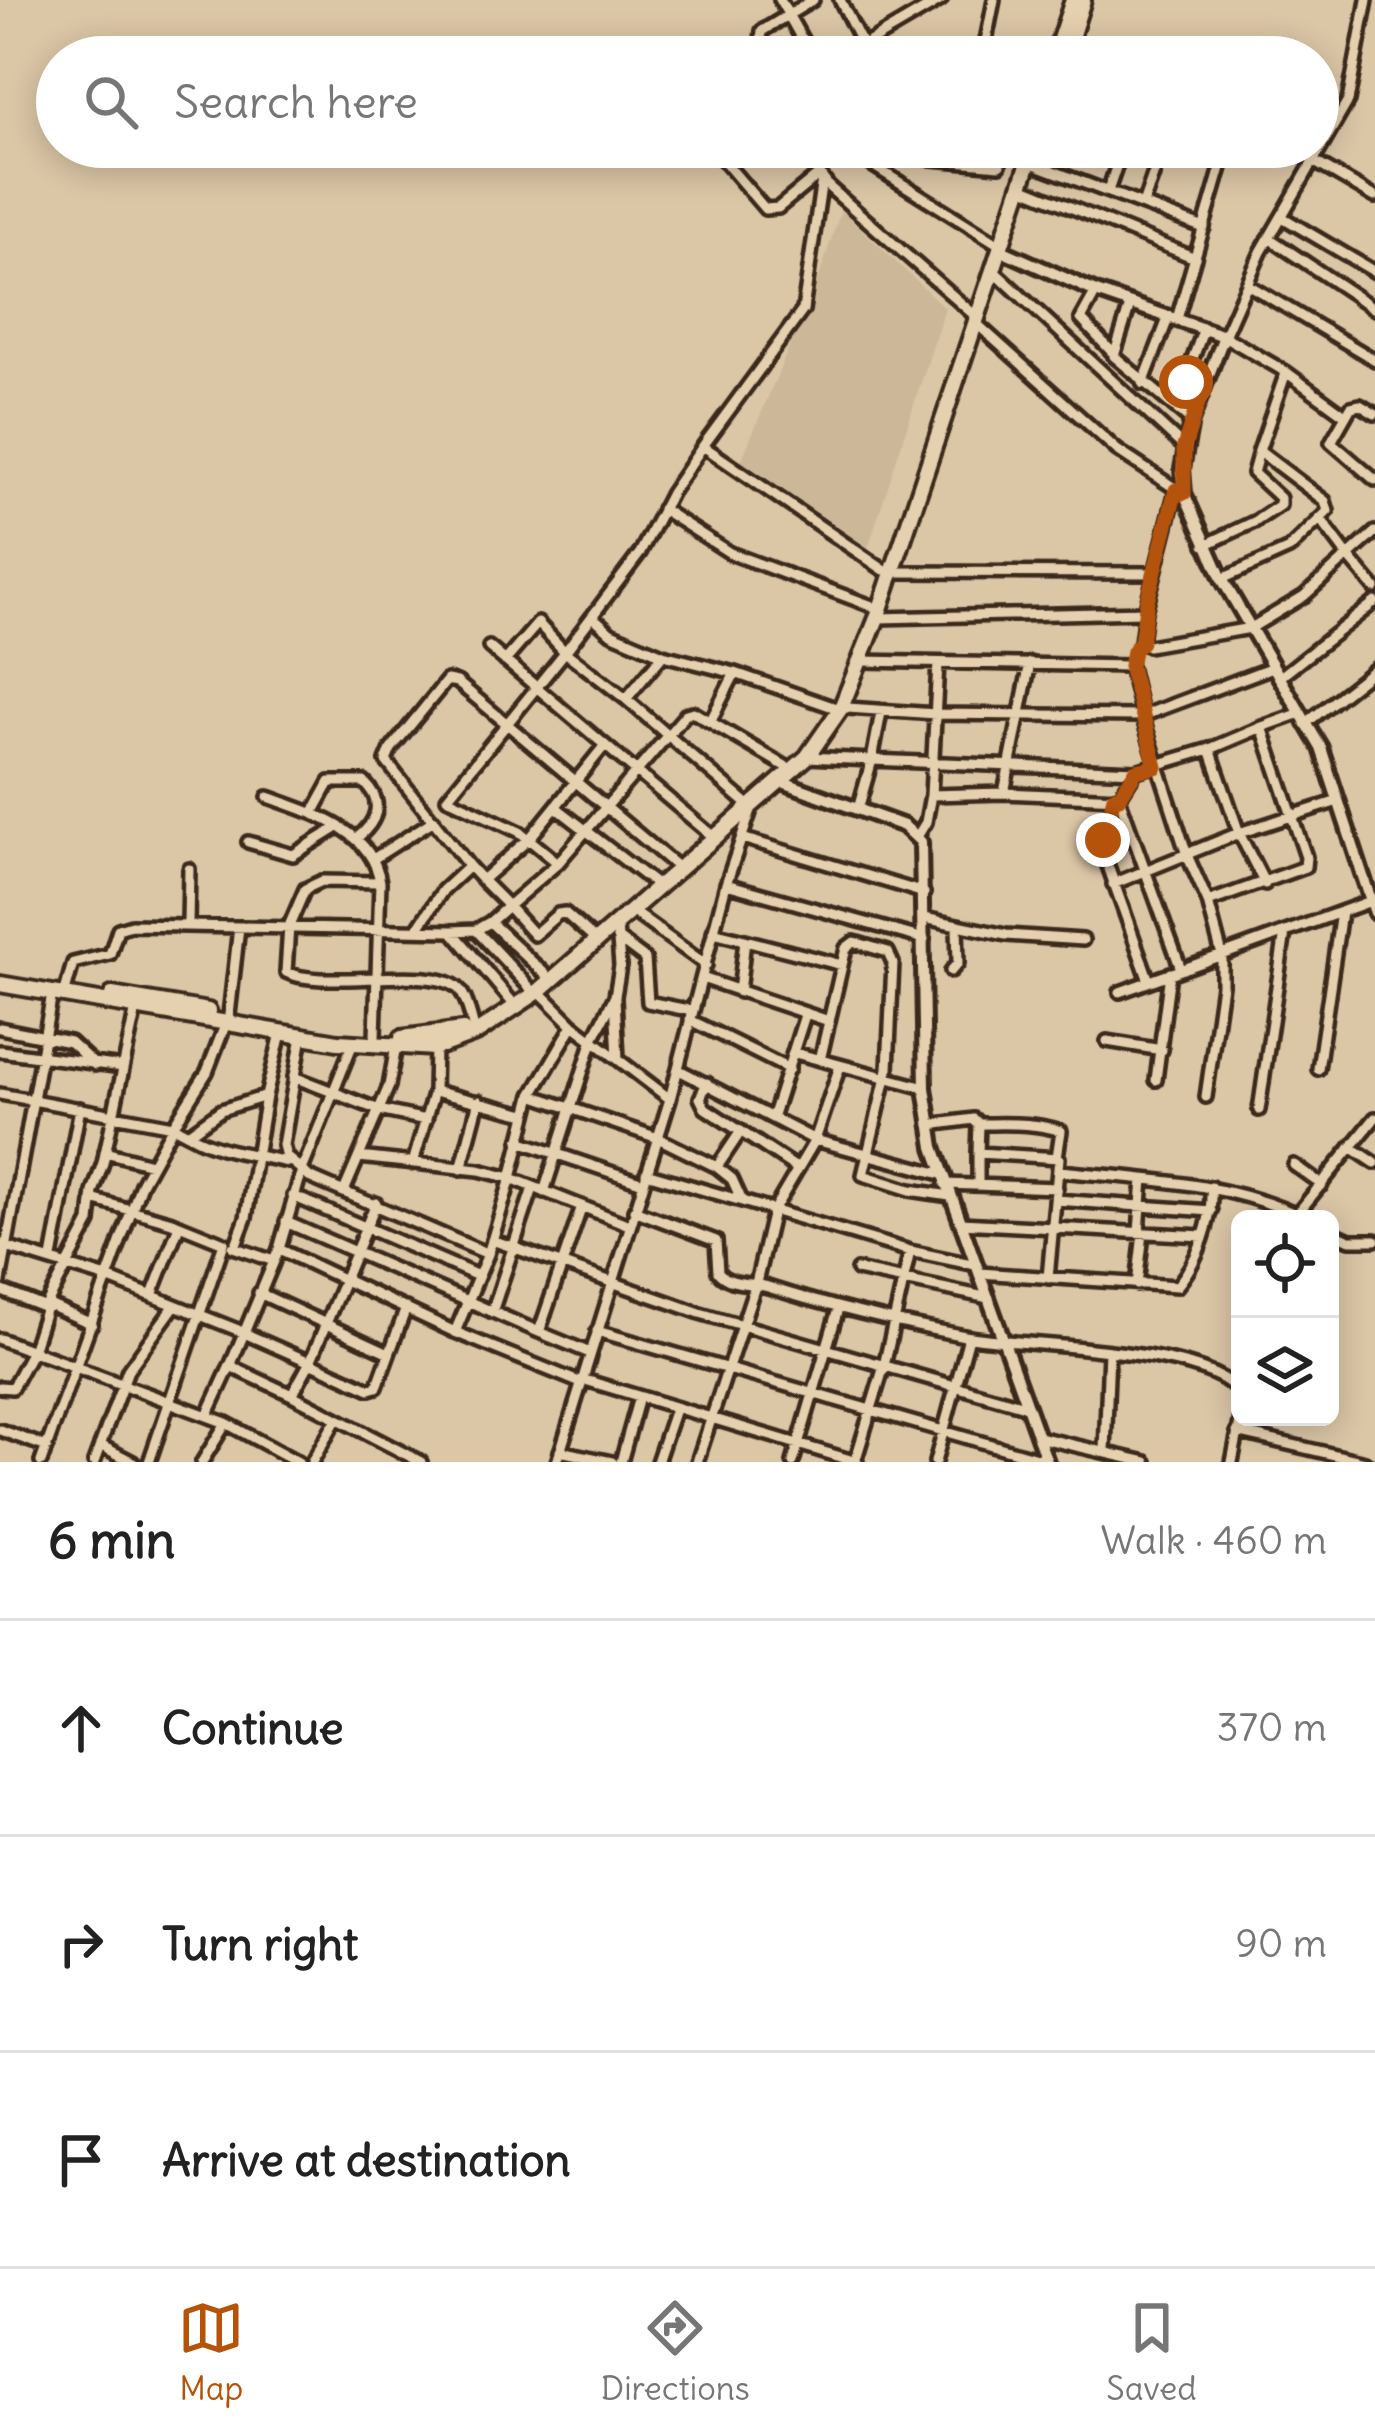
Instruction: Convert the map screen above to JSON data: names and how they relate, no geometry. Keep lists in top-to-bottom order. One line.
{"page":{"search":"Search here","heading":["6 min","Walk · 460 m"],"list":[["Continue","370 m"],["Turn right","90 m"],"Arrive at destination"],"nav":["Map","Directions","Saved"]}}
